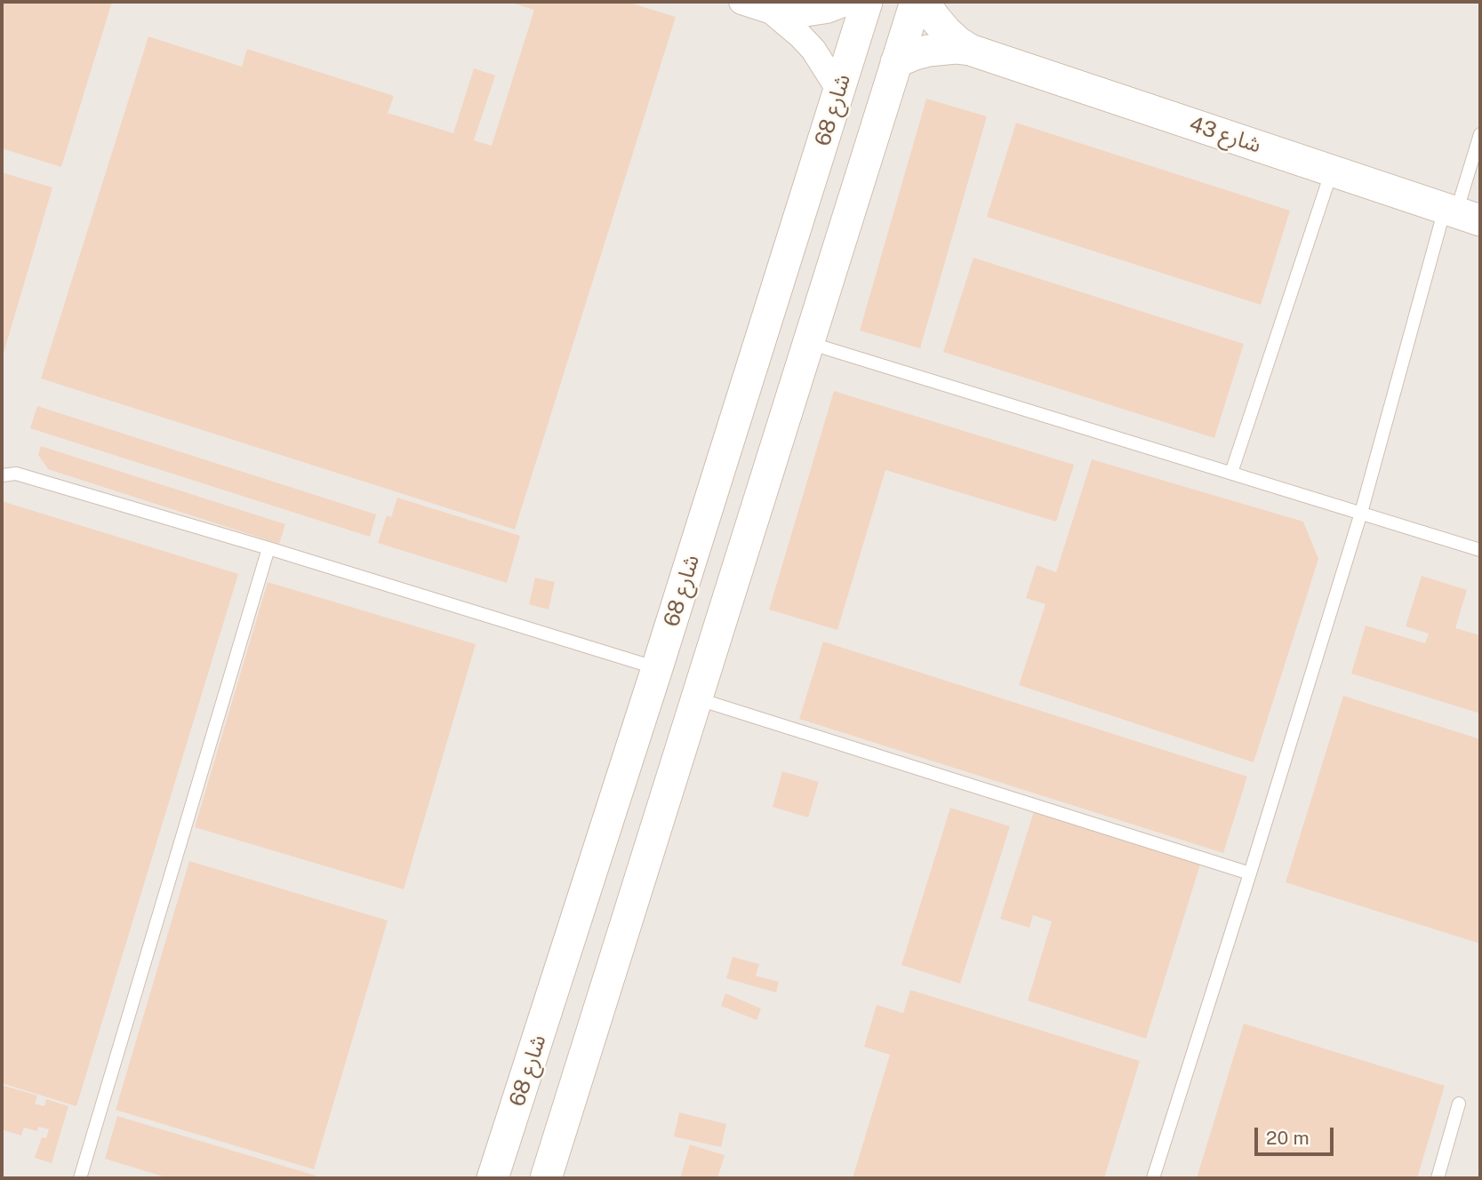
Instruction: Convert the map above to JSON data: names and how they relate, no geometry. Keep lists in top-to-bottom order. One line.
{"streets":{"street":["شارع 68","شارع 43"]},"scale_bar":"20 m"}
